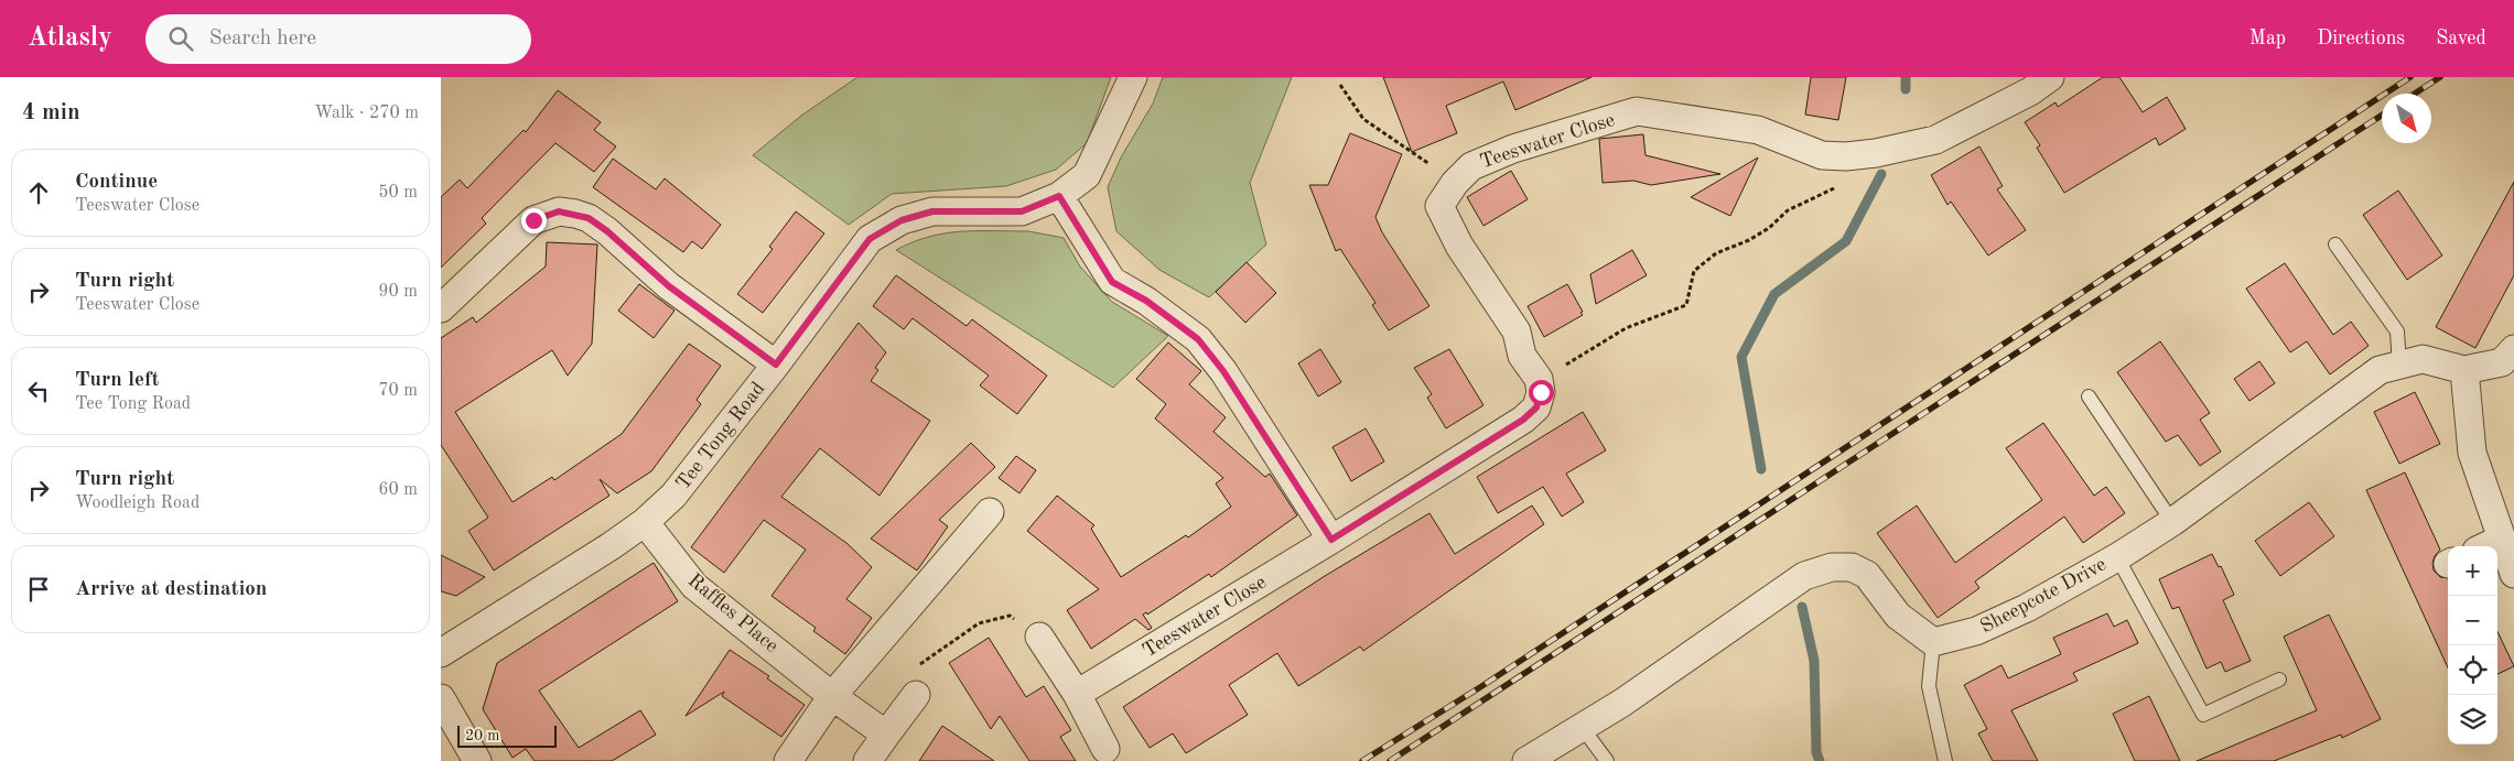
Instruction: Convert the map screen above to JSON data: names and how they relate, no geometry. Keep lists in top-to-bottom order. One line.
{"streets":{"street":["Teeswater Close","Tee Tong Road","Sheepcote Drive","Raffles Place"]},"crossings":[["Tee Tong Road","Raffles Place"]],"scale_bar":"20 m","north":"bottom right","page":{"header":"Atlasly","search":"Search here","nav":["Map","Directions","Saved"],"heading":["4 min","Walk · 270 m"],"list":[["Continue","Teeswater Close","50 m"],["Turn right","Teeswater Close","90 m"],["Turn left","Tee Tong Road","70 m"],["Turn right","Woodleigh Road","60 m"],"Arrive at destination"],"map_buttons":["+","−"],"scale":"20 m"}}
